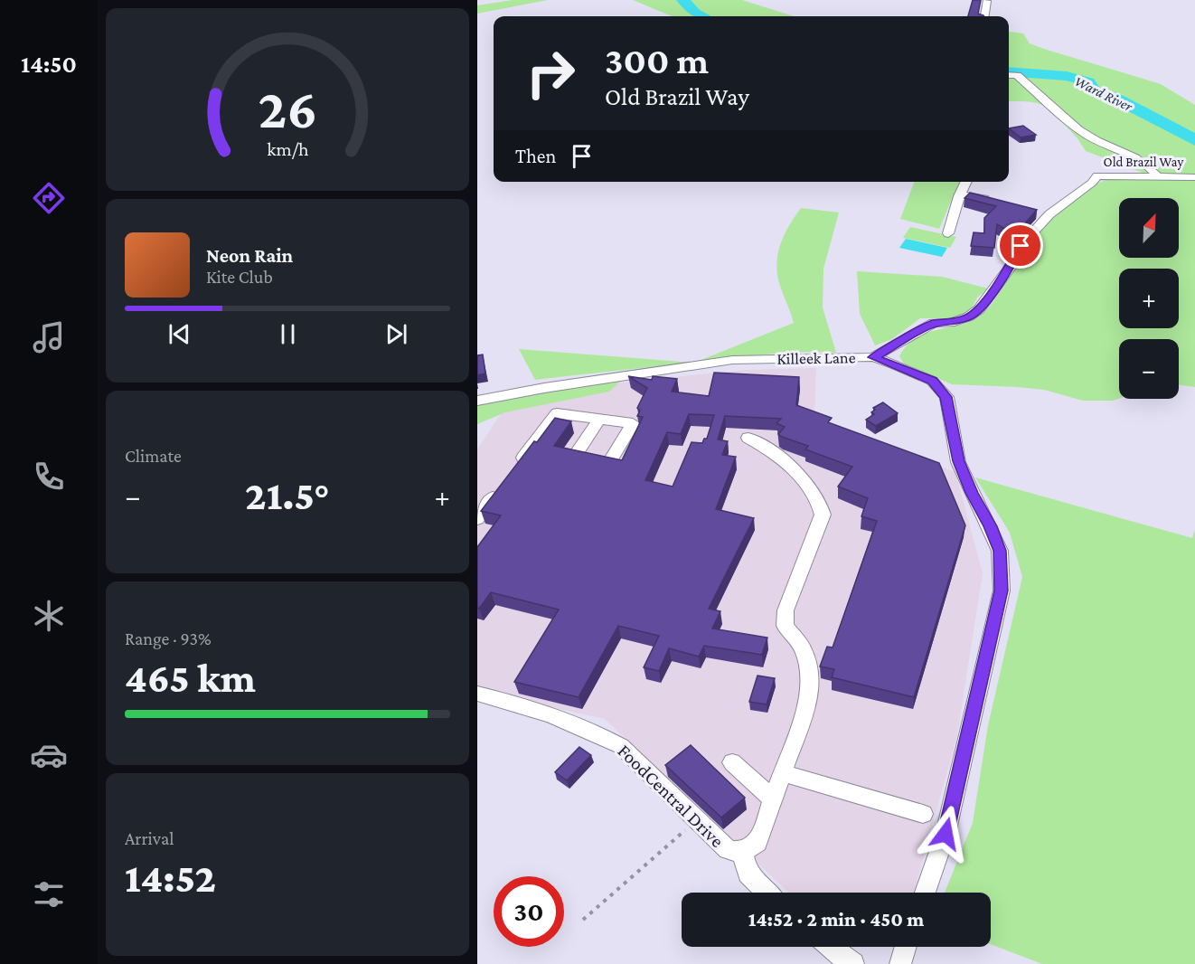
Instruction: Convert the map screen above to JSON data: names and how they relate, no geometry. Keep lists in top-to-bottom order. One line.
{"streets":{"street":["Old Brazil Way","Killeek Lane","FoodCentral Drive"]},"crossings":[["Old Brazil Way","Killeek Lane"]],"water":["Ward River"],"north":"top right","page":{"tabs":"14:50","turn":["300 m","Old Brazil Way"],"then":"Then","map_buttons":["+","−"],"song":["Neon Rain","Kite Club"],"tile":["Climate",["Range · 93%","465 km"],["Arrival","14:52"]],"heat":["−","21.5°","+"],"limit":"30","trip":"14:52 · 2 min · 450 m","gauge":["26","km/h"]}}
